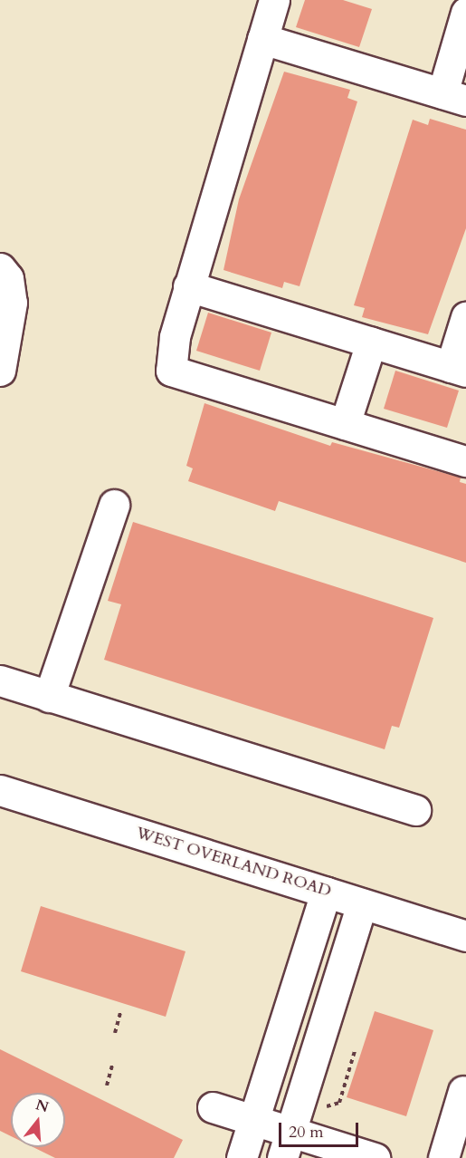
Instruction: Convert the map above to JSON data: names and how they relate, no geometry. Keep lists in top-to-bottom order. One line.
{"streets":{"street":["WEST OVERLAND ROAD"]},"scale_bar":"20 m","north":"top"}
